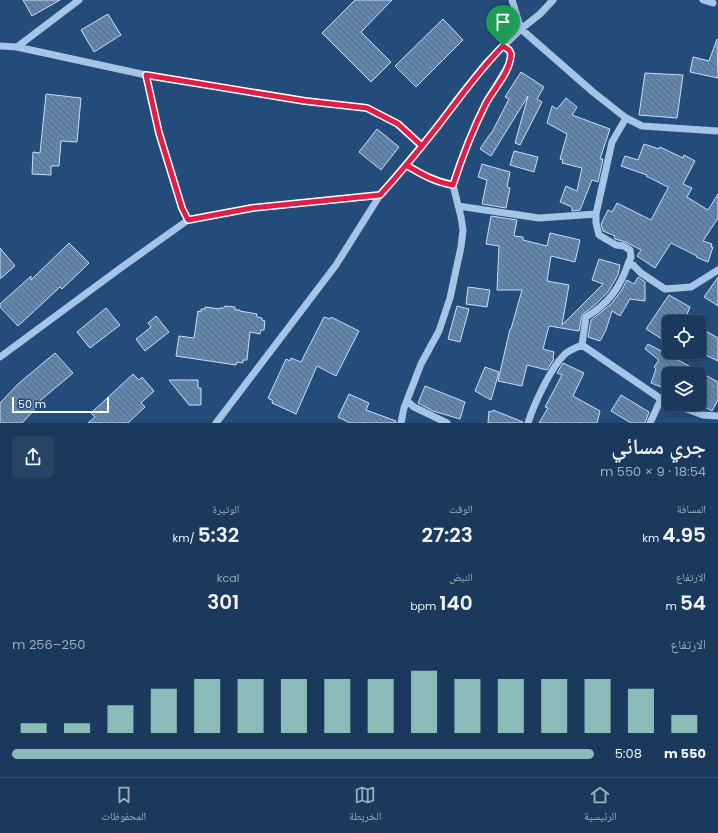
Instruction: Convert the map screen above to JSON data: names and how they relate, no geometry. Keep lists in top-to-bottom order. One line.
{"scale_bar":"50 m","page":{"scale":"50 m","heading":["جري مسائي","18:54 · 9 × 550 m"],"stats":[["المسافة","4.95 km"],["الوقت","27:23"],["الوتيرة","5:32 /km"],["الارتفاع","54 m"],["النبض","140 bpm"],["kcal","301"]],"chart":["الارتفاع","250–256 m"],"list":[{"name":"550 m","note":"5:08"}],"tabs":["الرئيسية","الخريطة","المحفوظات"]}}
